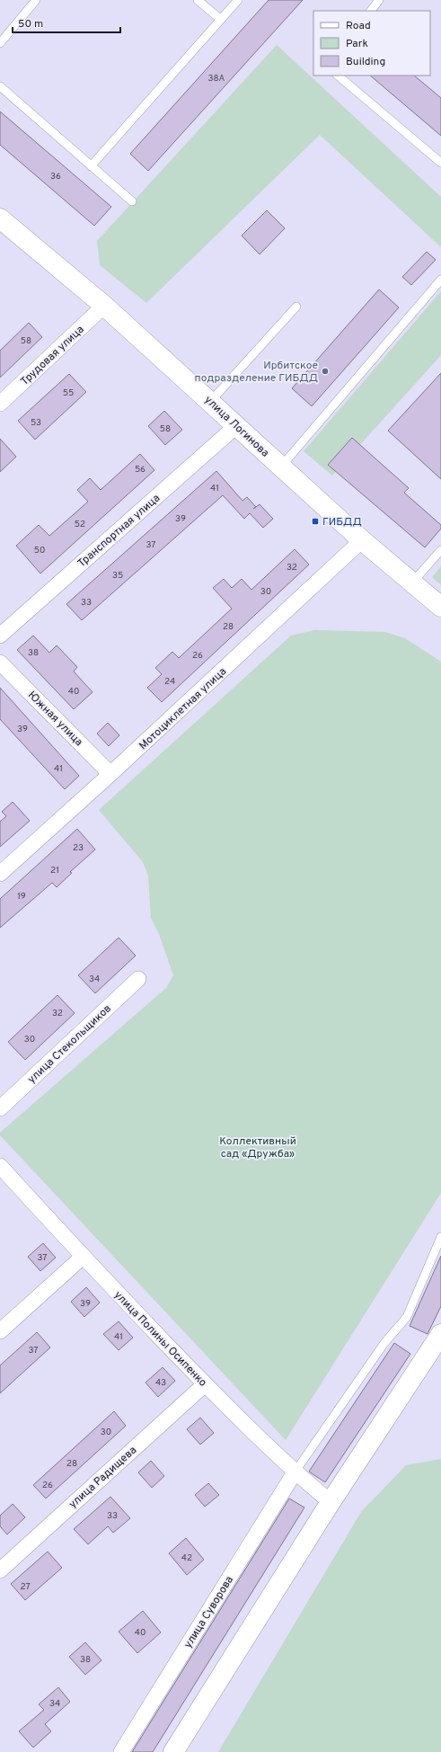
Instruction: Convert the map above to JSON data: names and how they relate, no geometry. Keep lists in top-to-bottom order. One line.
{"streets":{"street":["Трудовая улица","улица Логинова","Транспортная улица","Мотоциклетная улица","Южная улица","улица Стекольщиков","улица Полины Осипенко","улица Радищева","улица Суворова"]},"crossings":[["Трудовая улица","улица Логинова"],["улица Логинова","Транспортная улица"],["улица Логинова","Мотоциклетная улица"],["Мотоциклетная улица","Южная улица"],["улица Полины Осипенко","улица Радищева"],["улица Полины Осипенко","улица Суворова"]],"parks":["Коллективный сад «Дружба»"],"places":{"other":["Ирбитское подразделение ГИБДД"],"transit":["ГИБДД"]},"house_numbers":["38А","36","58","55","53","58","56","41","39","52","37","50","32","35","30","33","28","38","26","24","40","39","41","23","21","19","34","32","30","37","39","41","37","43","30","28","26","33","42","27","40","38","34"],"legend":["Road","Park","Building"],"scale_bar":"50 m"}
